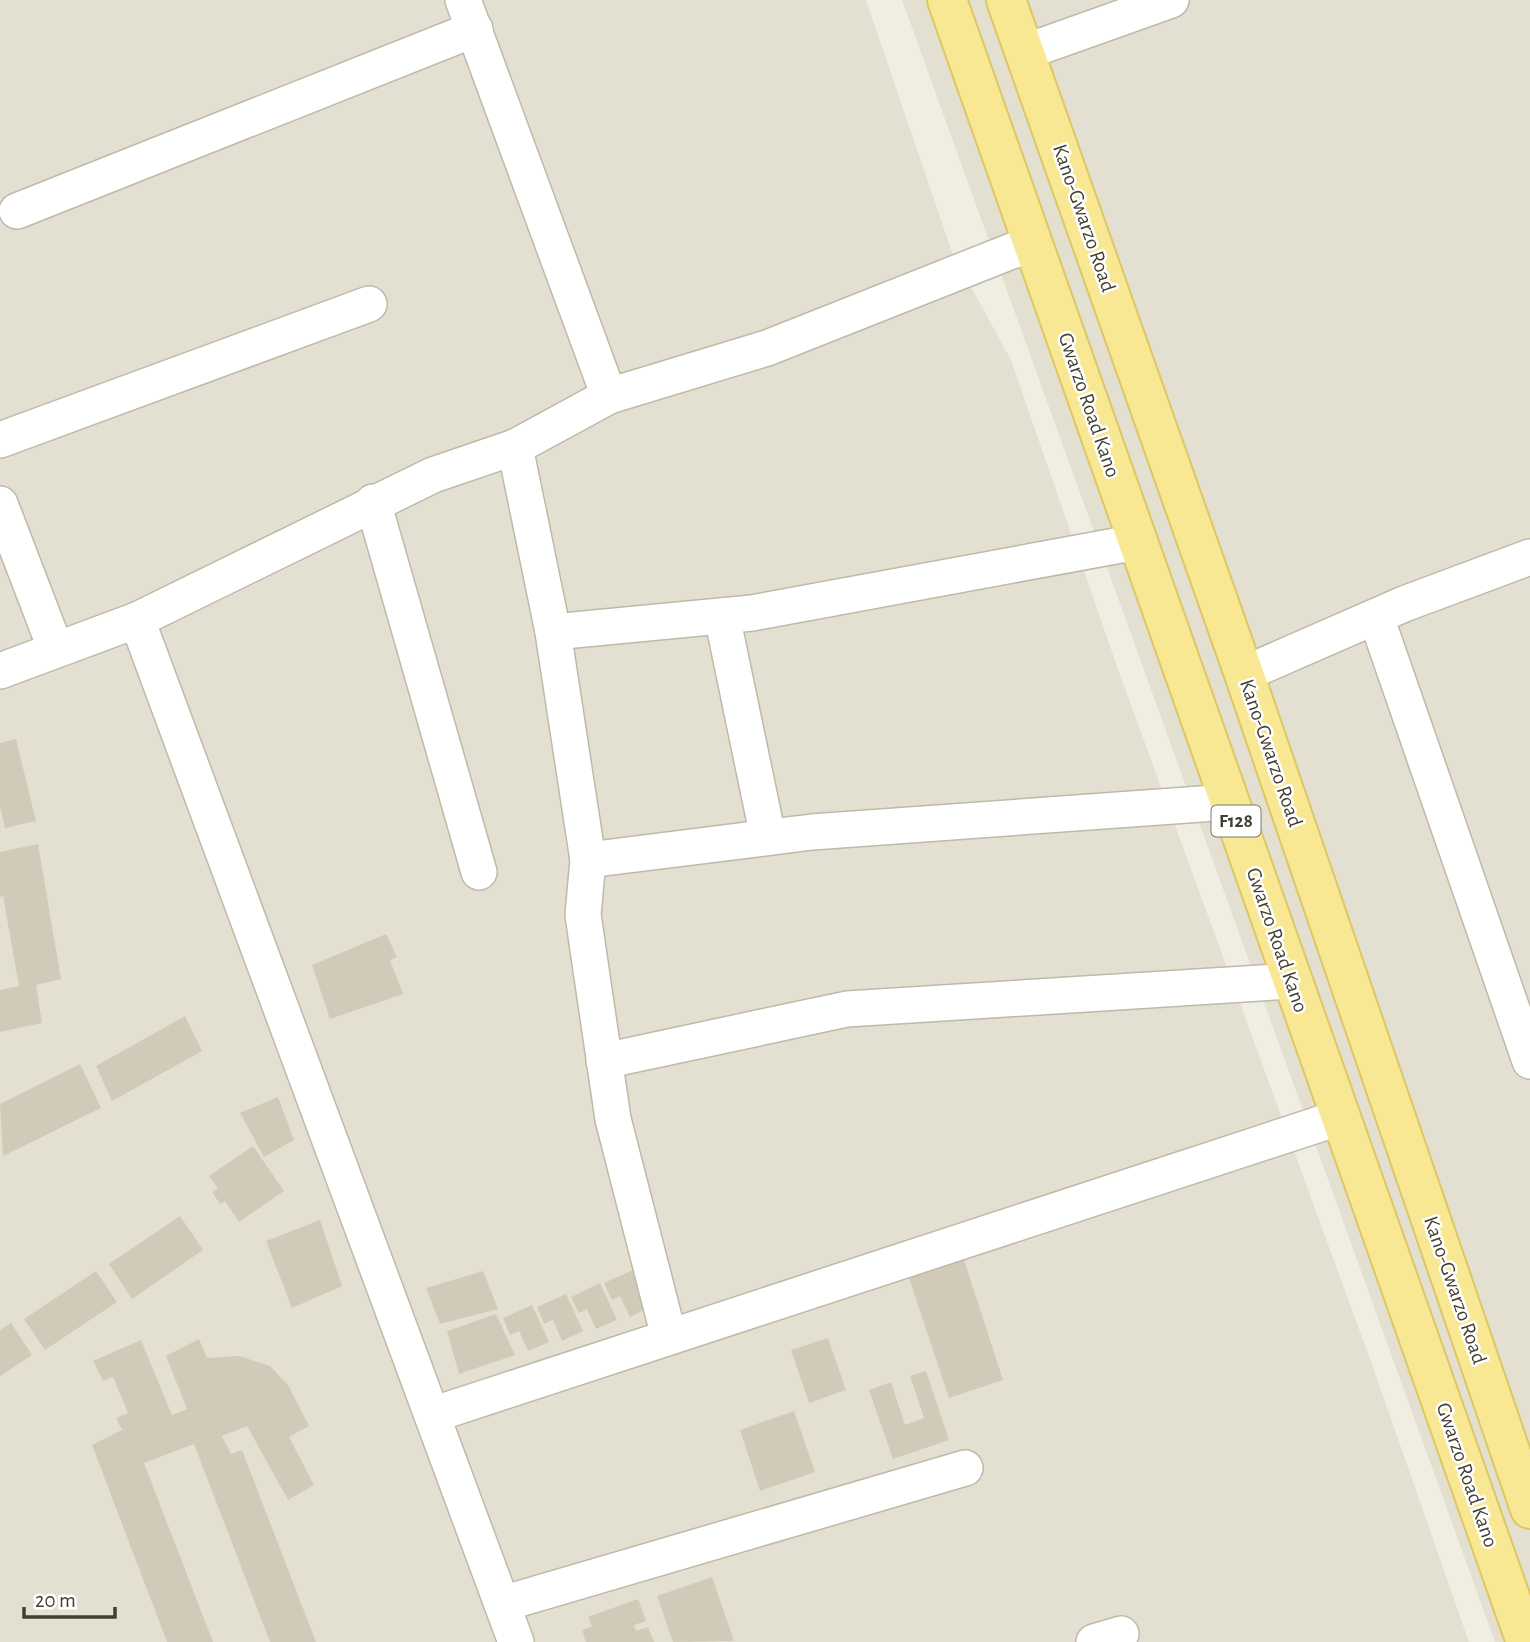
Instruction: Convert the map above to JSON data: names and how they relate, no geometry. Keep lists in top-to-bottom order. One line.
{"streets":{"main road":["Kano-Gwarzo Road","Gwarzo Road Kano","F128"]},"scale_bar":"20 m"}
